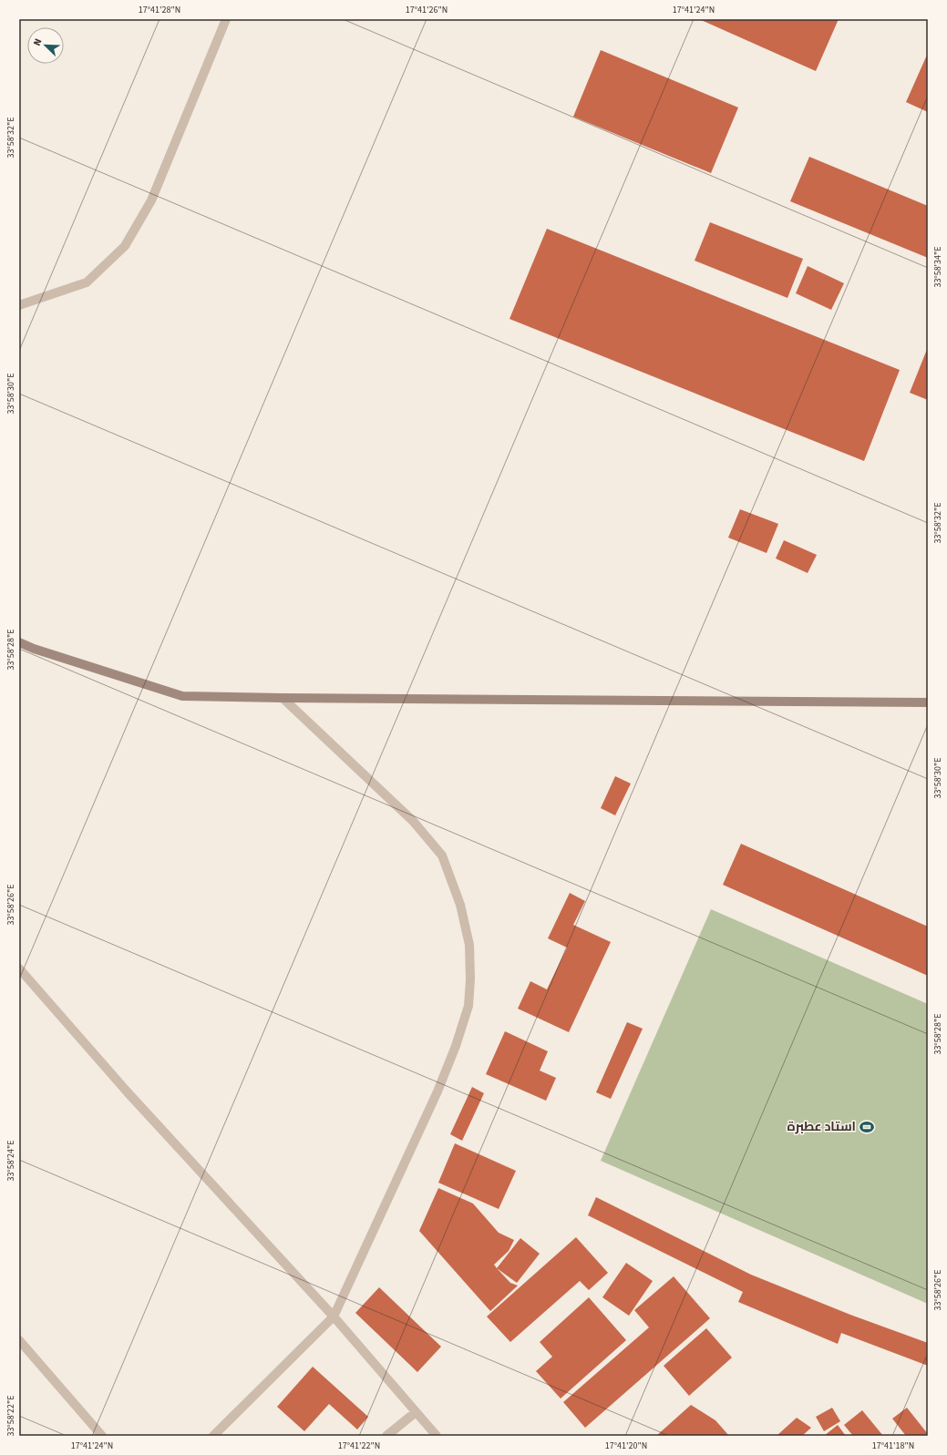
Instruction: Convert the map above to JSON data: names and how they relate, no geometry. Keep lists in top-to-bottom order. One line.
{"places":{"sports":["استاد عطبرة"]},"north":"top left","coordinates":["17°41'28\"N","17°41'26\"N","17°41'24\"N","33°58'32\"E","33°58'34\"E","33°58'30\"E","33°58'28\"E","33°58'26\"E","33°58'24\"E","33°58'22\"E","17°41'22\"N","17°41'20\"N","17°41'18\"N"]}
